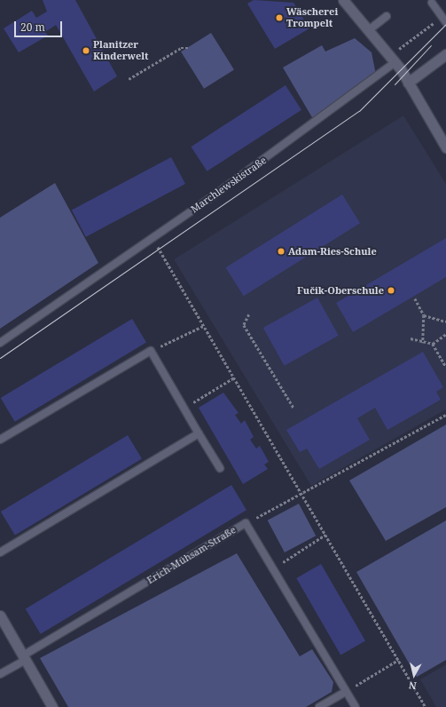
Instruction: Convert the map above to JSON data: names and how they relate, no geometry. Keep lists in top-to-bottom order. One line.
{"streets":{"lane":["Marchlewskistraße","Erich-Mühsam-Straße"]},"places":["Wäscherei Trompelt","Planitzer Kinderwelt","Adam-Ries-Schule","Fučik-Oberschule"],"scale_bar":"20 m","north":"bottom"}
